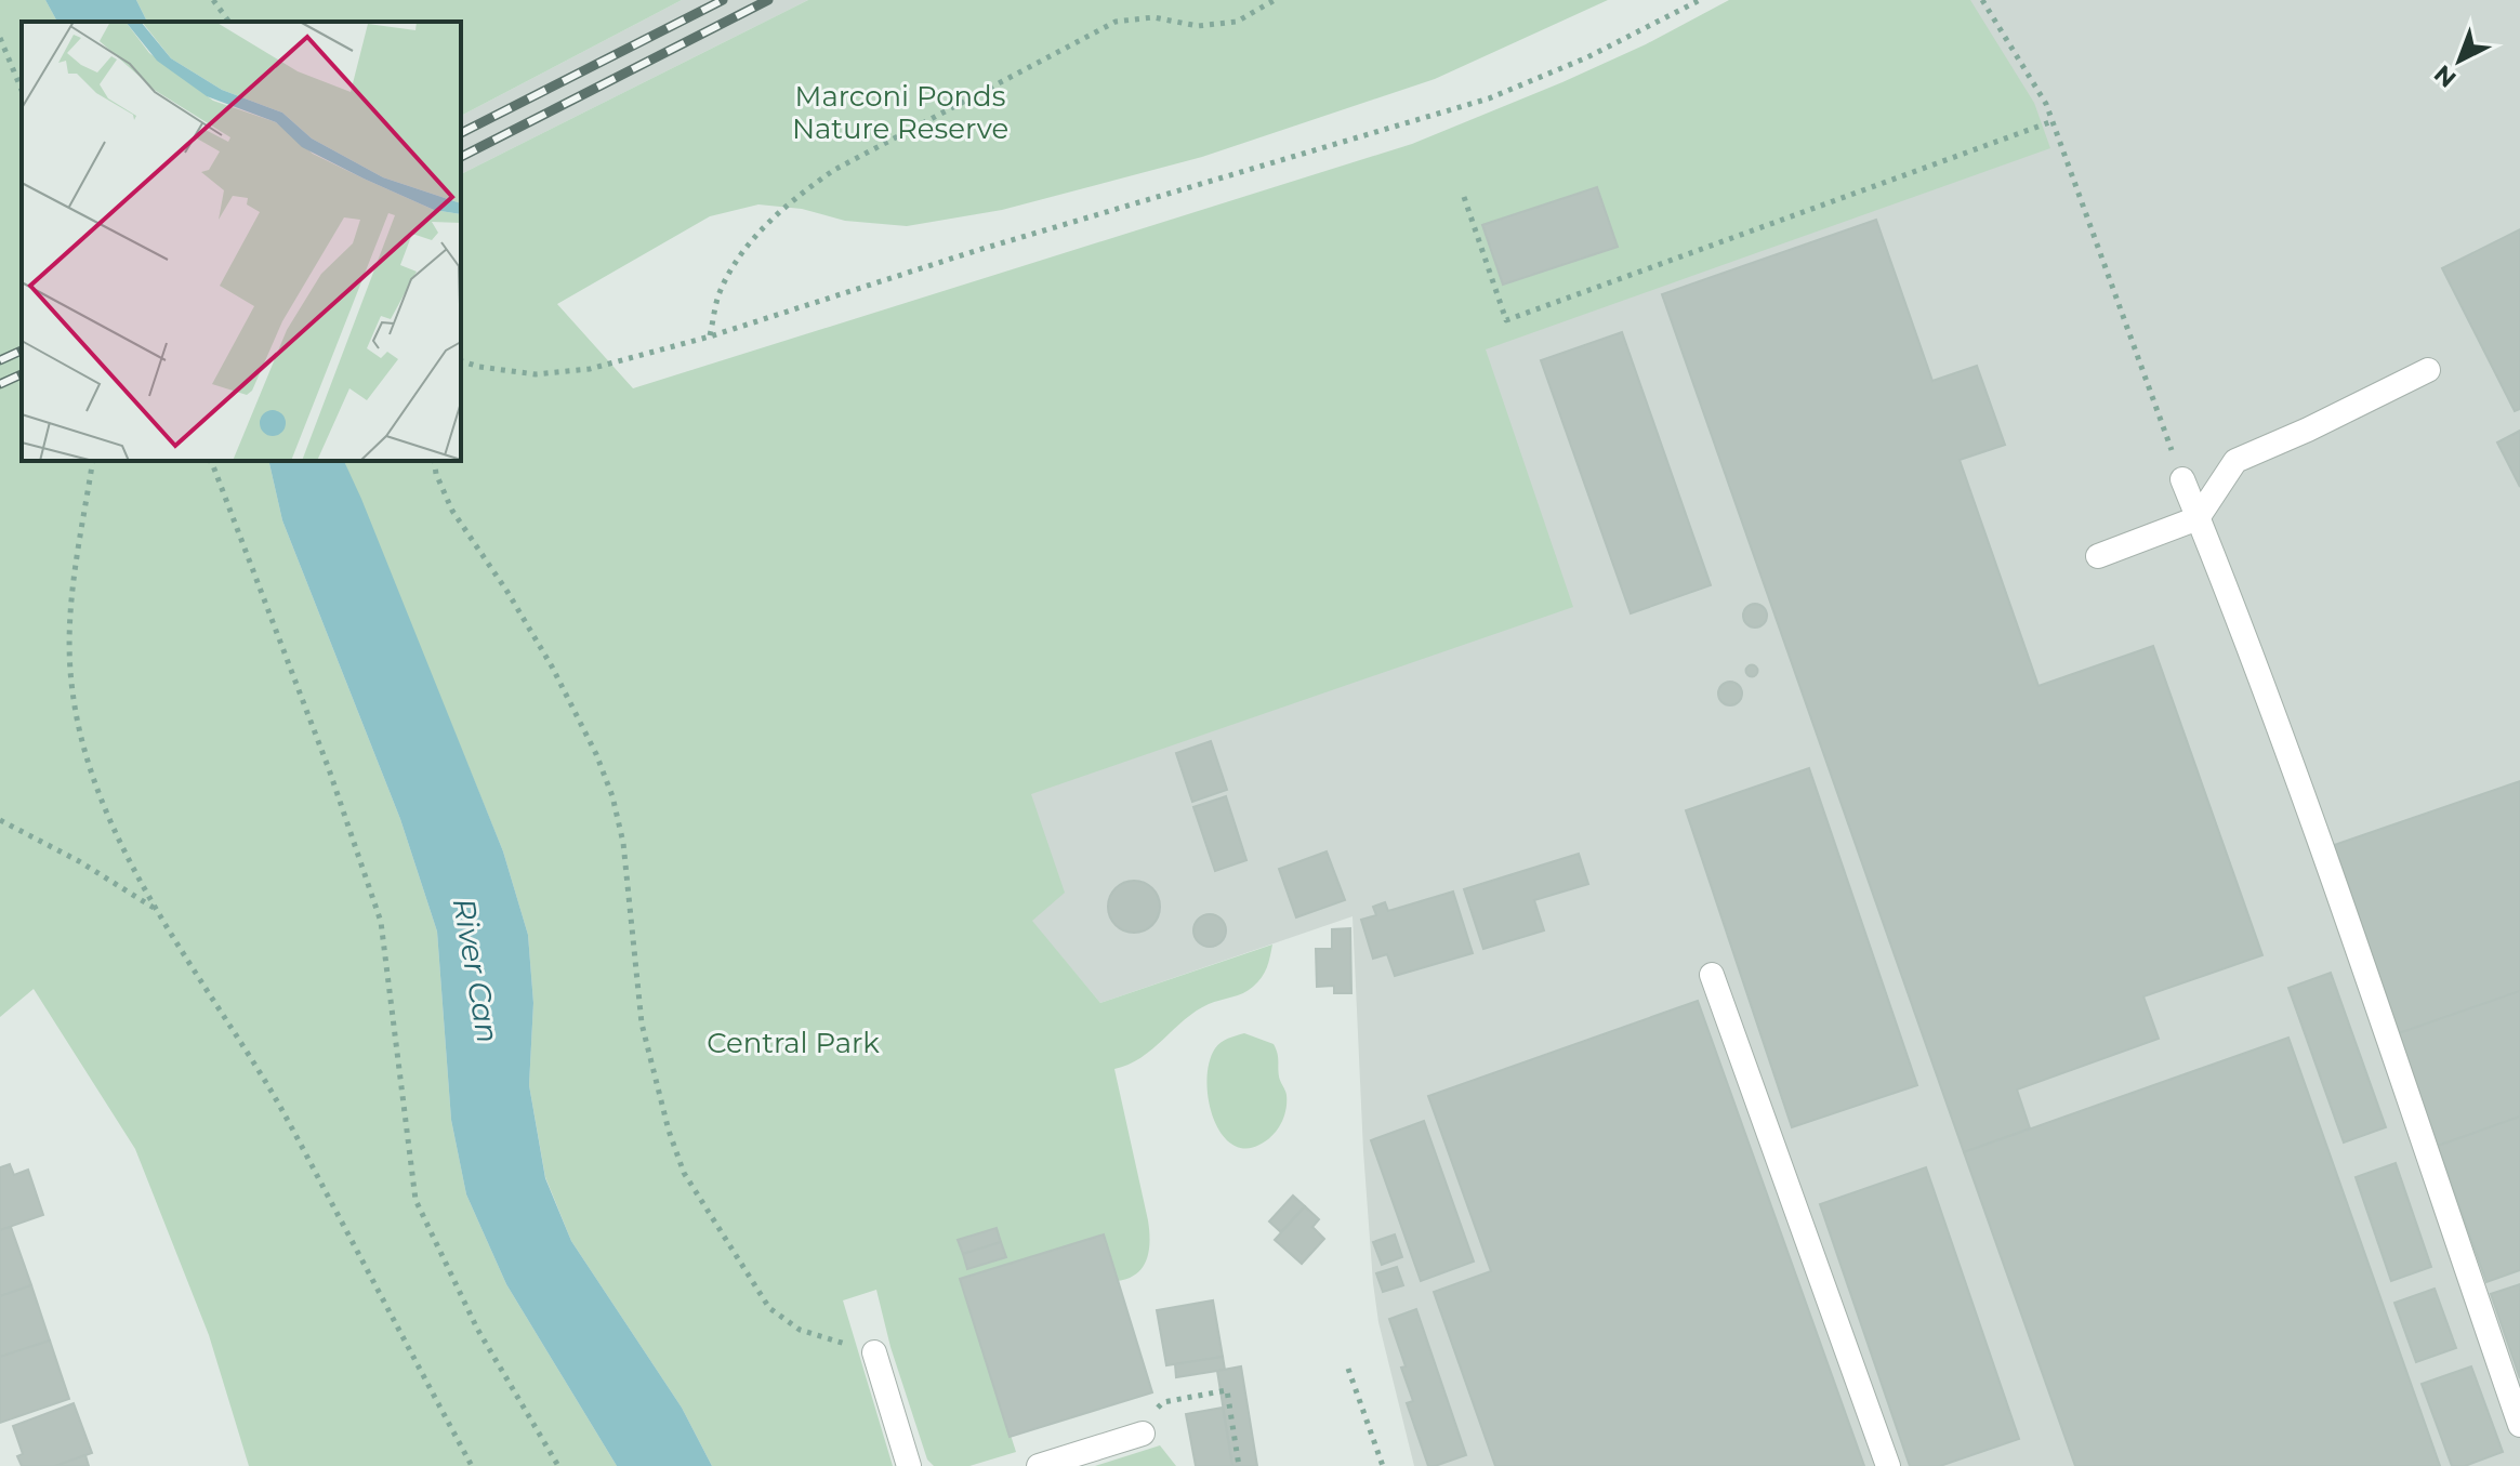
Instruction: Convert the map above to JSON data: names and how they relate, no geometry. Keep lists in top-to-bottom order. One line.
{"water":["River Can"],"parks":["Marconi Ponds Nature Reserve","Central Park"],"north":"bottom left"}
